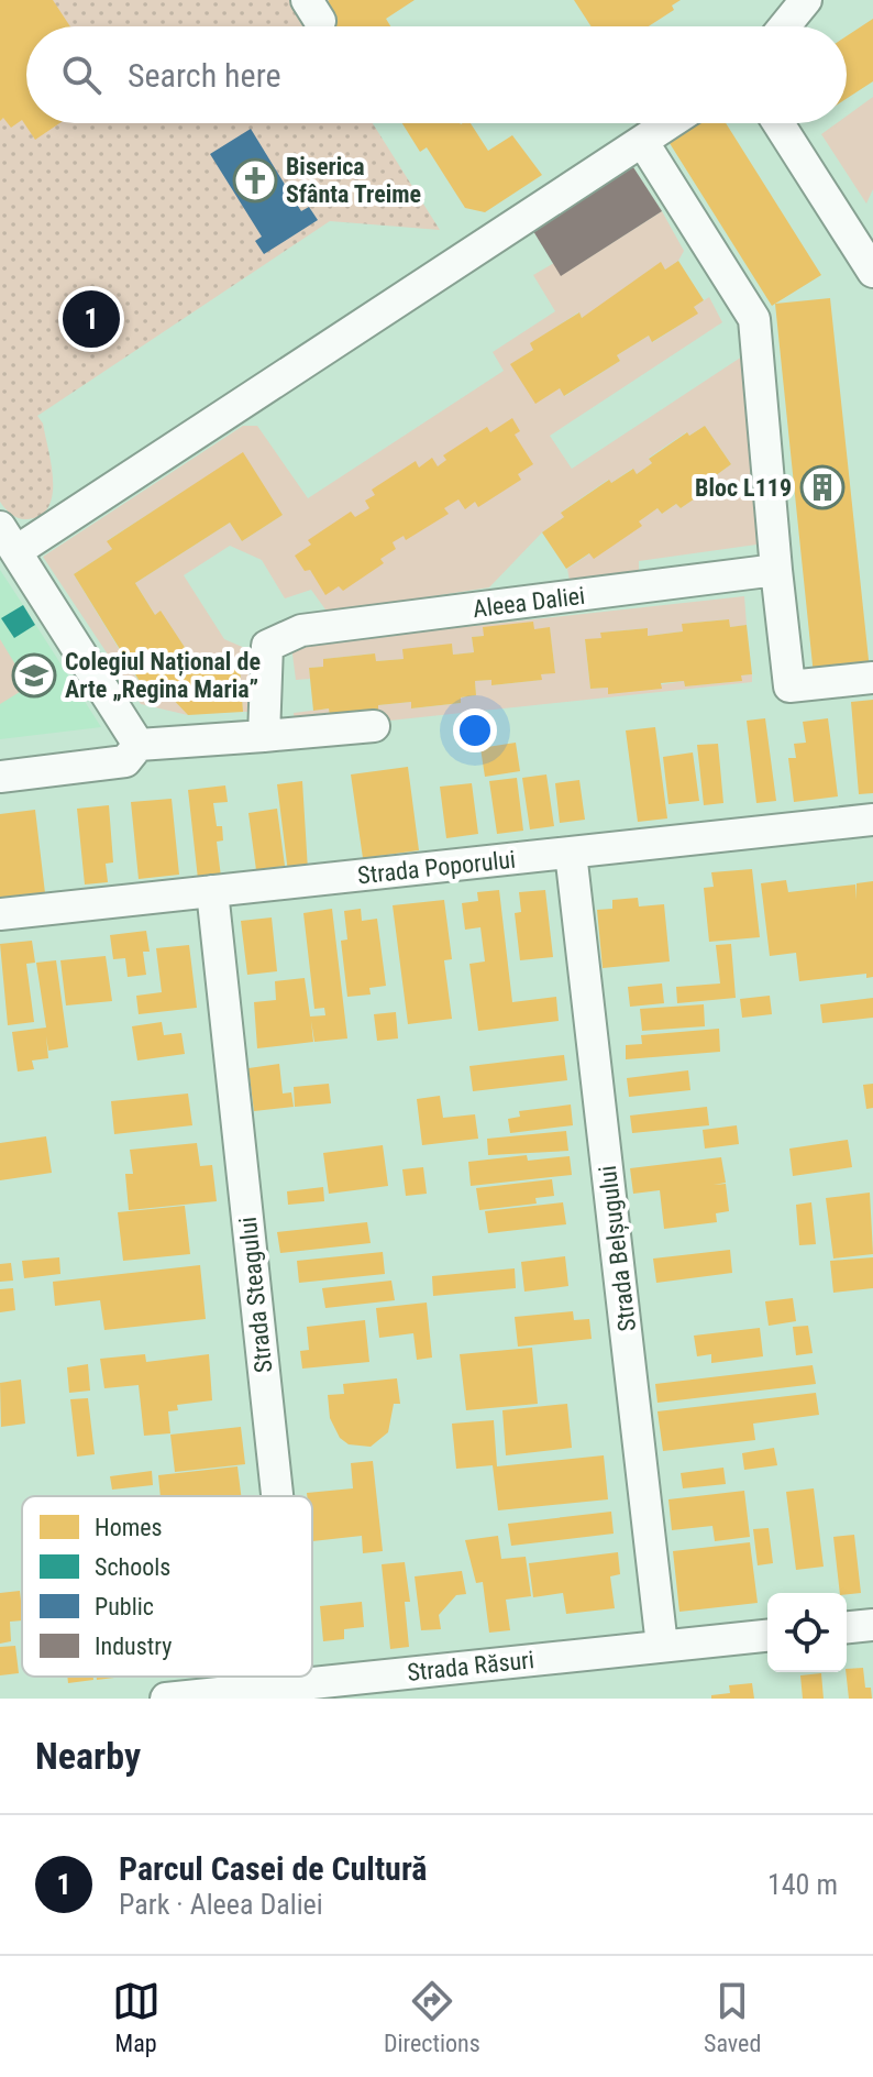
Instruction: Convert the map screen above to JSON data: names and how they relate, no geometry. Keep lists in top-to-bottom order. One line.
{"streets":{"street":["Aleea Daliei","Strada Poporului","Strada Belșugului","Strada Steagului","Strada Răsuri"]},"crossings":[["Strada Poporului","Strada Belșugului"],["Strada Poporului","Strada Steagului"],["Strada Belșugului","Strada Răsuri"]],"places":{"church":["Biserica Sfânta Treime"],"building":["Bloc L119"],"school or university":["Colegiul Național de Arte „Regina Maria”"]},"legend":["Homes","Schools","Public","Industry"],"page":{"search":"Search here","pins":"1","heading":"Nearby","list":[{"mark":"1","name":"Parcul Casei de Cultură","note":"Park · Aleea Daliei","value":"140 m"}],"nav":["Map","Directions","Saved"]}}
